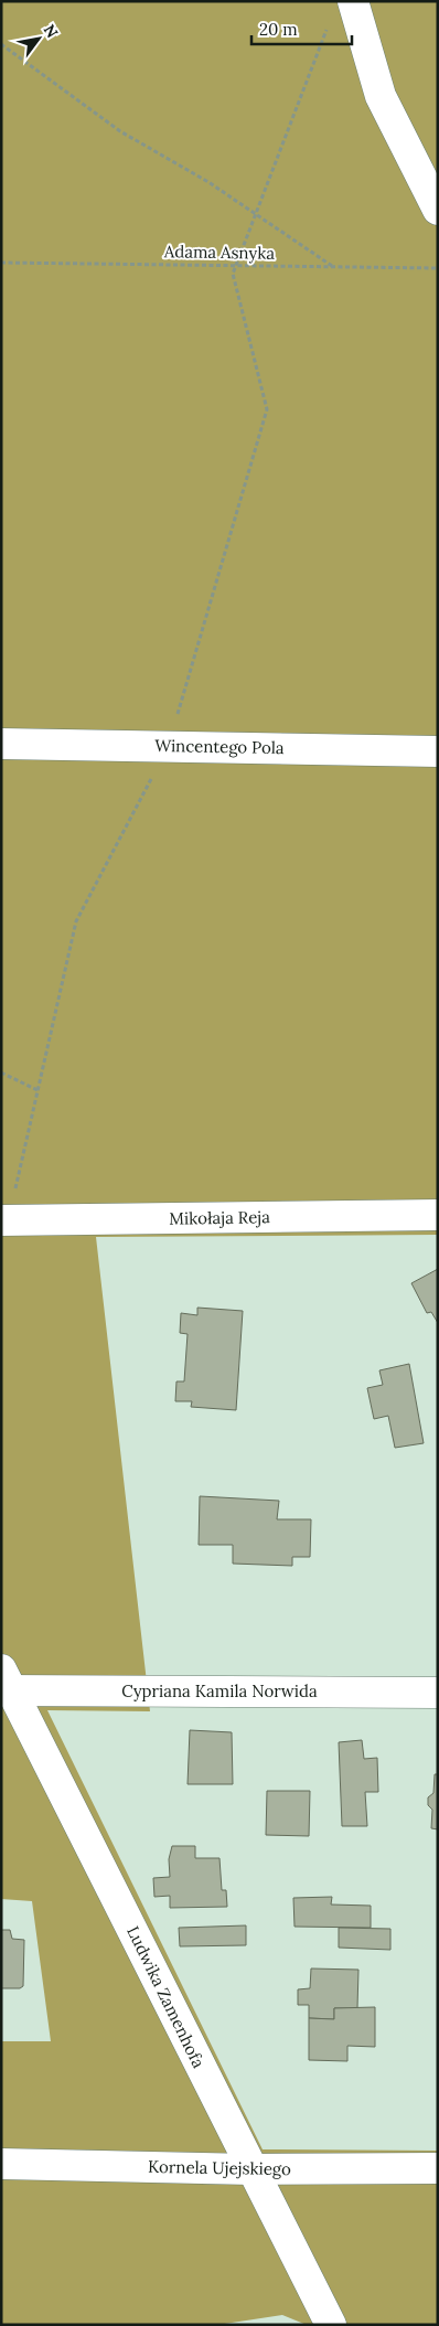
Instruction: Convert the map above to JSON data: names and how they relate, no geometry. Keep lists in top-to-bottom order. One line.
{"streets":{"street":["Wincentego Pola","Mikołaja Reja","Cypriana Kamila Norwida","Ludwika Zamenhofa","Kornela Ujejskiego"],"path":["Adama Asnyka"]},"crossings":[["Cypriana Kamila Norwida","Ludwika Zamenhofa"],["Ludwika Zamenhofa","Kornela Ujejskiego"]],"scale_bar":"20 m","north":"top right"}
